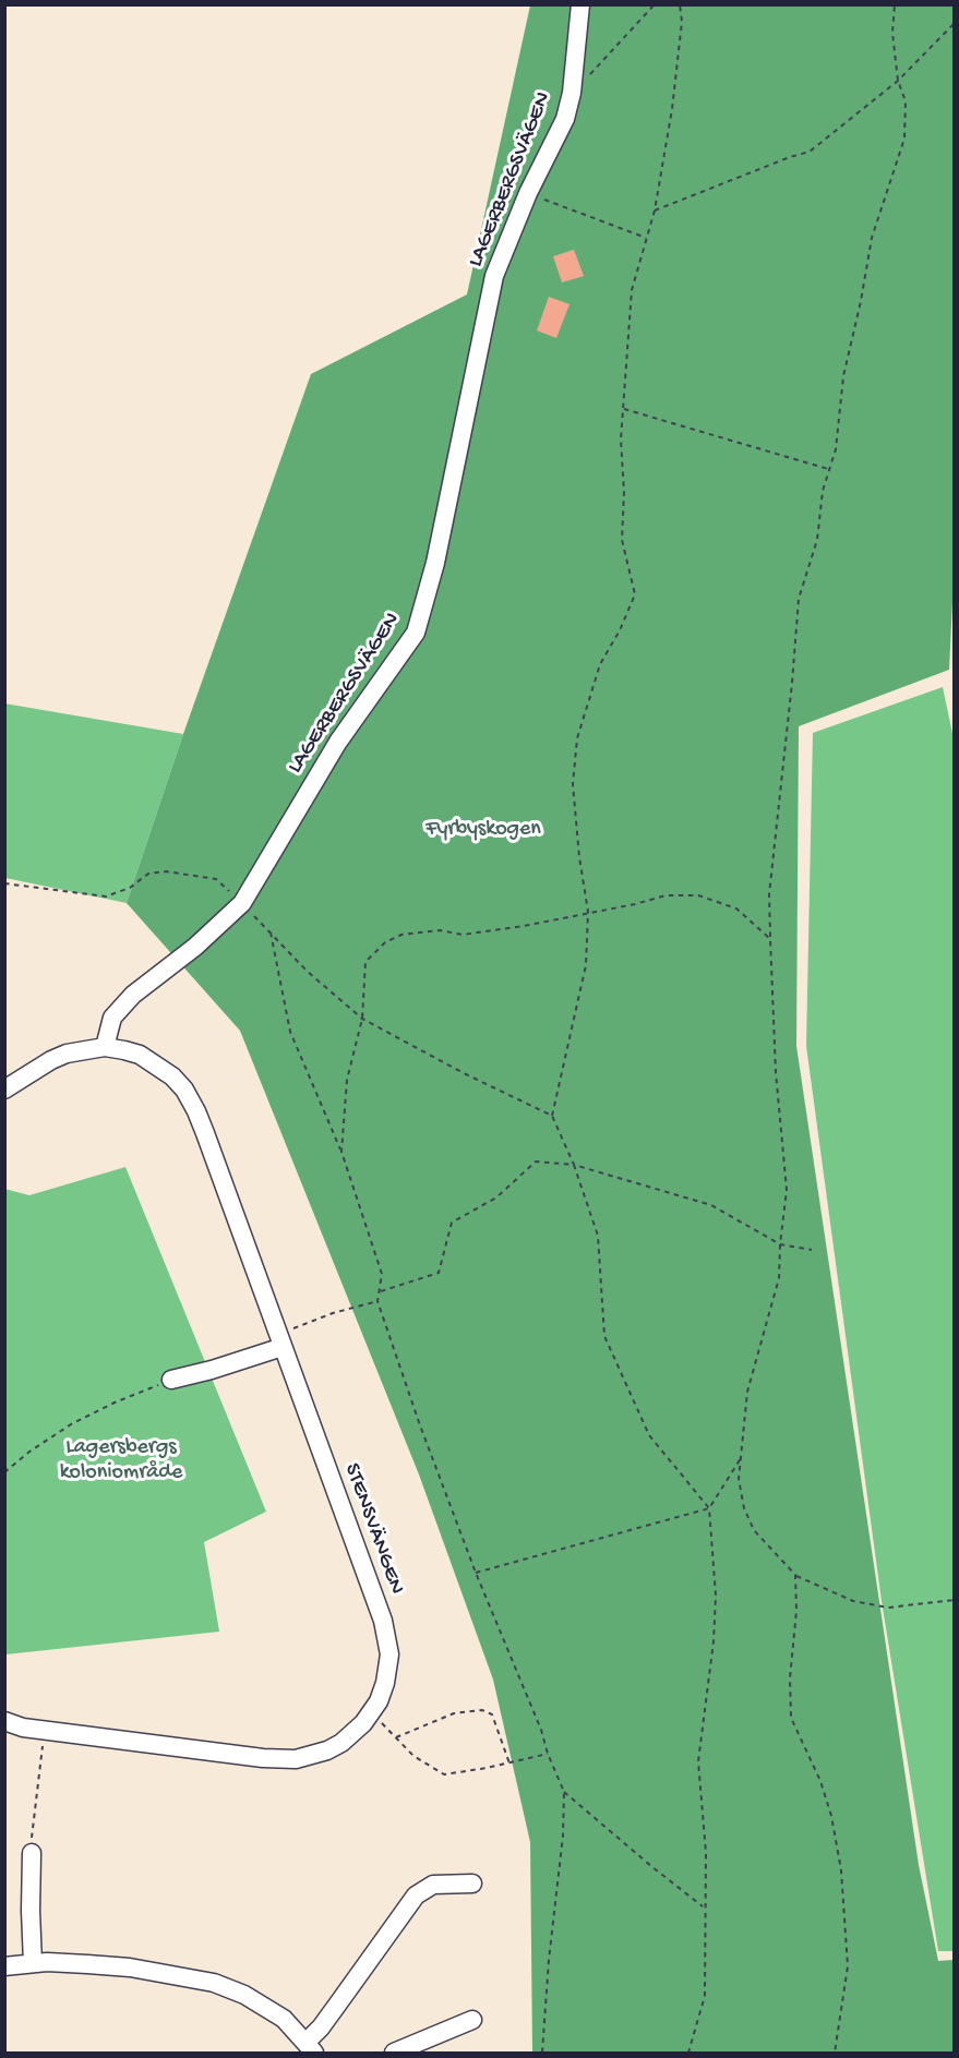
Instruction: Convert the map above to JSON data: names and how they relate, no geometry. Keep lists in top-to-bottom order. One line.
{"streets":{"street":["LAGERBERGSVÄGEN","STENSVÄNGEN"]},"crossings":[["LAGERBERGSVÄGEN","STENSVÄNGEN"]],"parks":["Fyrbyskogen","Lagersbergs koloniområde"]}
